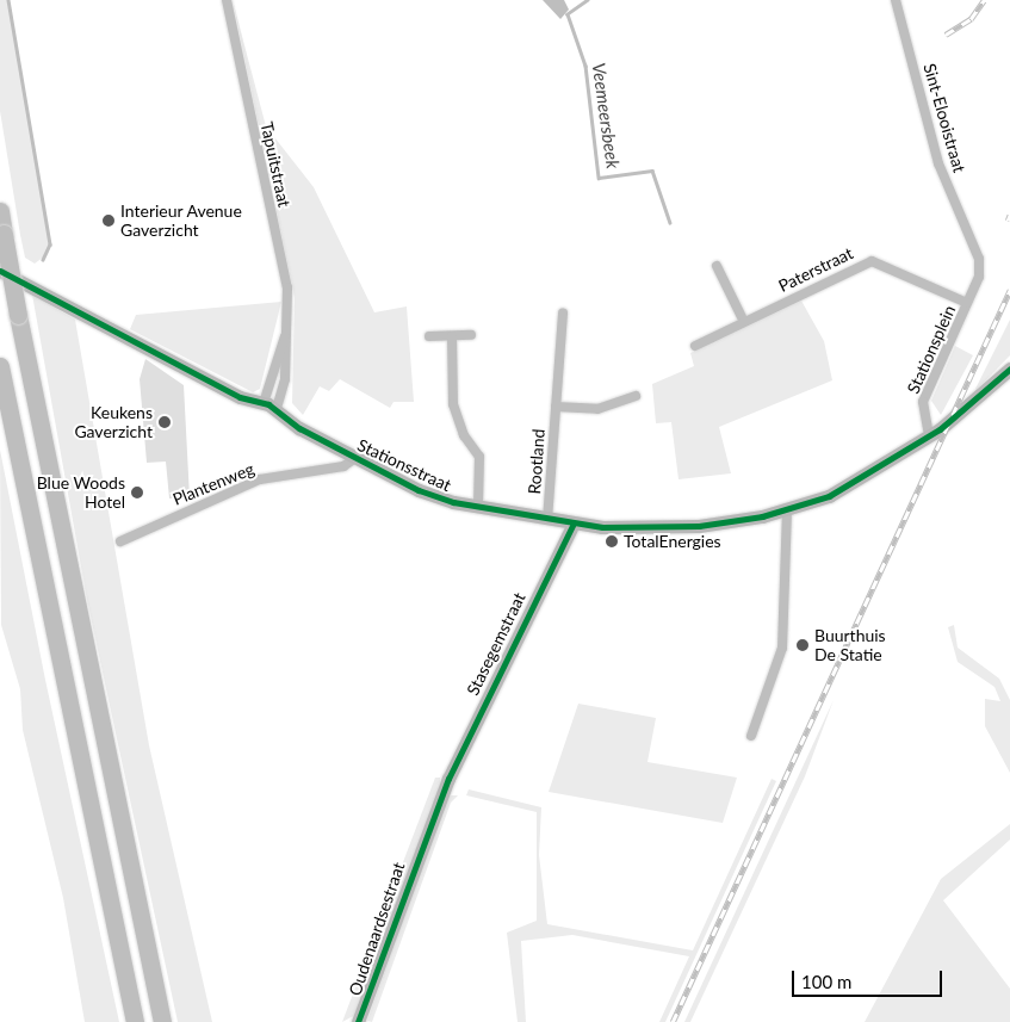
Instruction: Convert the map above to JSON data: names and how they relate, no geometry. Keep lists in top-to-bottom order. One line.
{"streets":{"street":["Sint-Elooistraat","Tapuitstraat","Paterstraat","Stationsplein","Rootland","Stationsstraat","Plantenweg","Stasegemstraat","Oudenaardsestraat"]},"crossings":[["Sint-Elooistraat","Stationsplein"],["Tapuitstraat","Stationsstraat"],["Paterstraat","Stationsplein"],["Stationsplein","Stationsstraat"],["Rootland","Stationsstraat"],["Stationsstraat","Plantenweg"],["Stationsstraat","Stasegemstraat"],["Stasegemstraat","Oudenaardsestraat"]],"water":["Veemeersbeek"],"places":["Interieur Avenue Gaverzicht","Keukens Gaverzicht","Blue Woods Hotel","TotalEnergies","Buurthuis De Statie"],"scale_bar":"100 m"}
